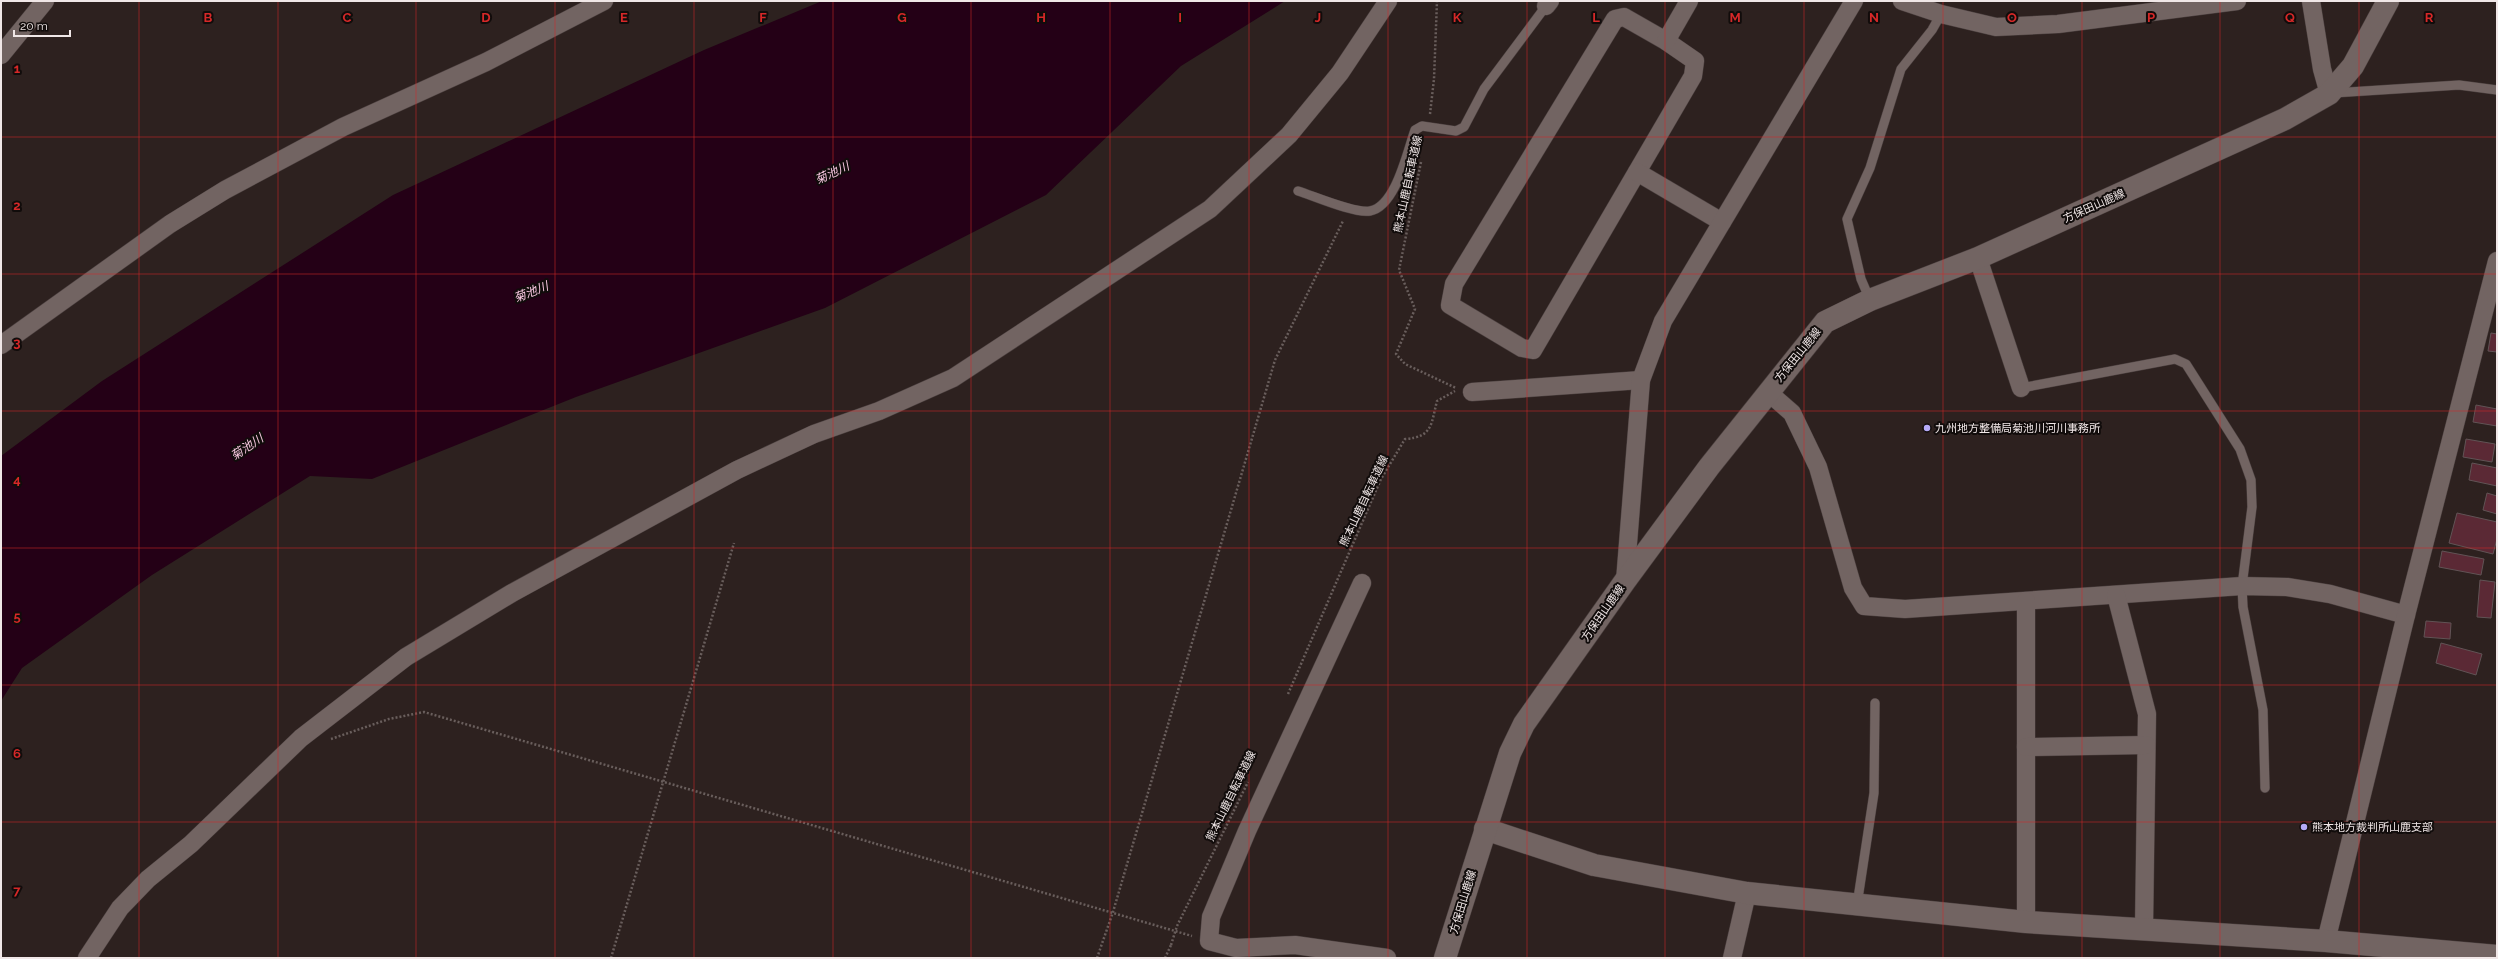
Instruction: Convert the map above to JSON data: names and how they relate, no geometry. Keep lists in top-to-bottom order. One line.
{"streets":{"main road":["方保田山鹿線"],"path":["熊本山鹿自転車道線"]},"water":["菊池川"],"places":["九州地方整備局菊池川河川事務所","熊本地方裁判所山鹿支部"],"scale_bar":"20 m","grid":{"columns":["B","C","D","E","F","G","H","I","J","K","L","M","N","O","P","Q","R"],"rows":["1","2","3","4","5","6","7"]}}
